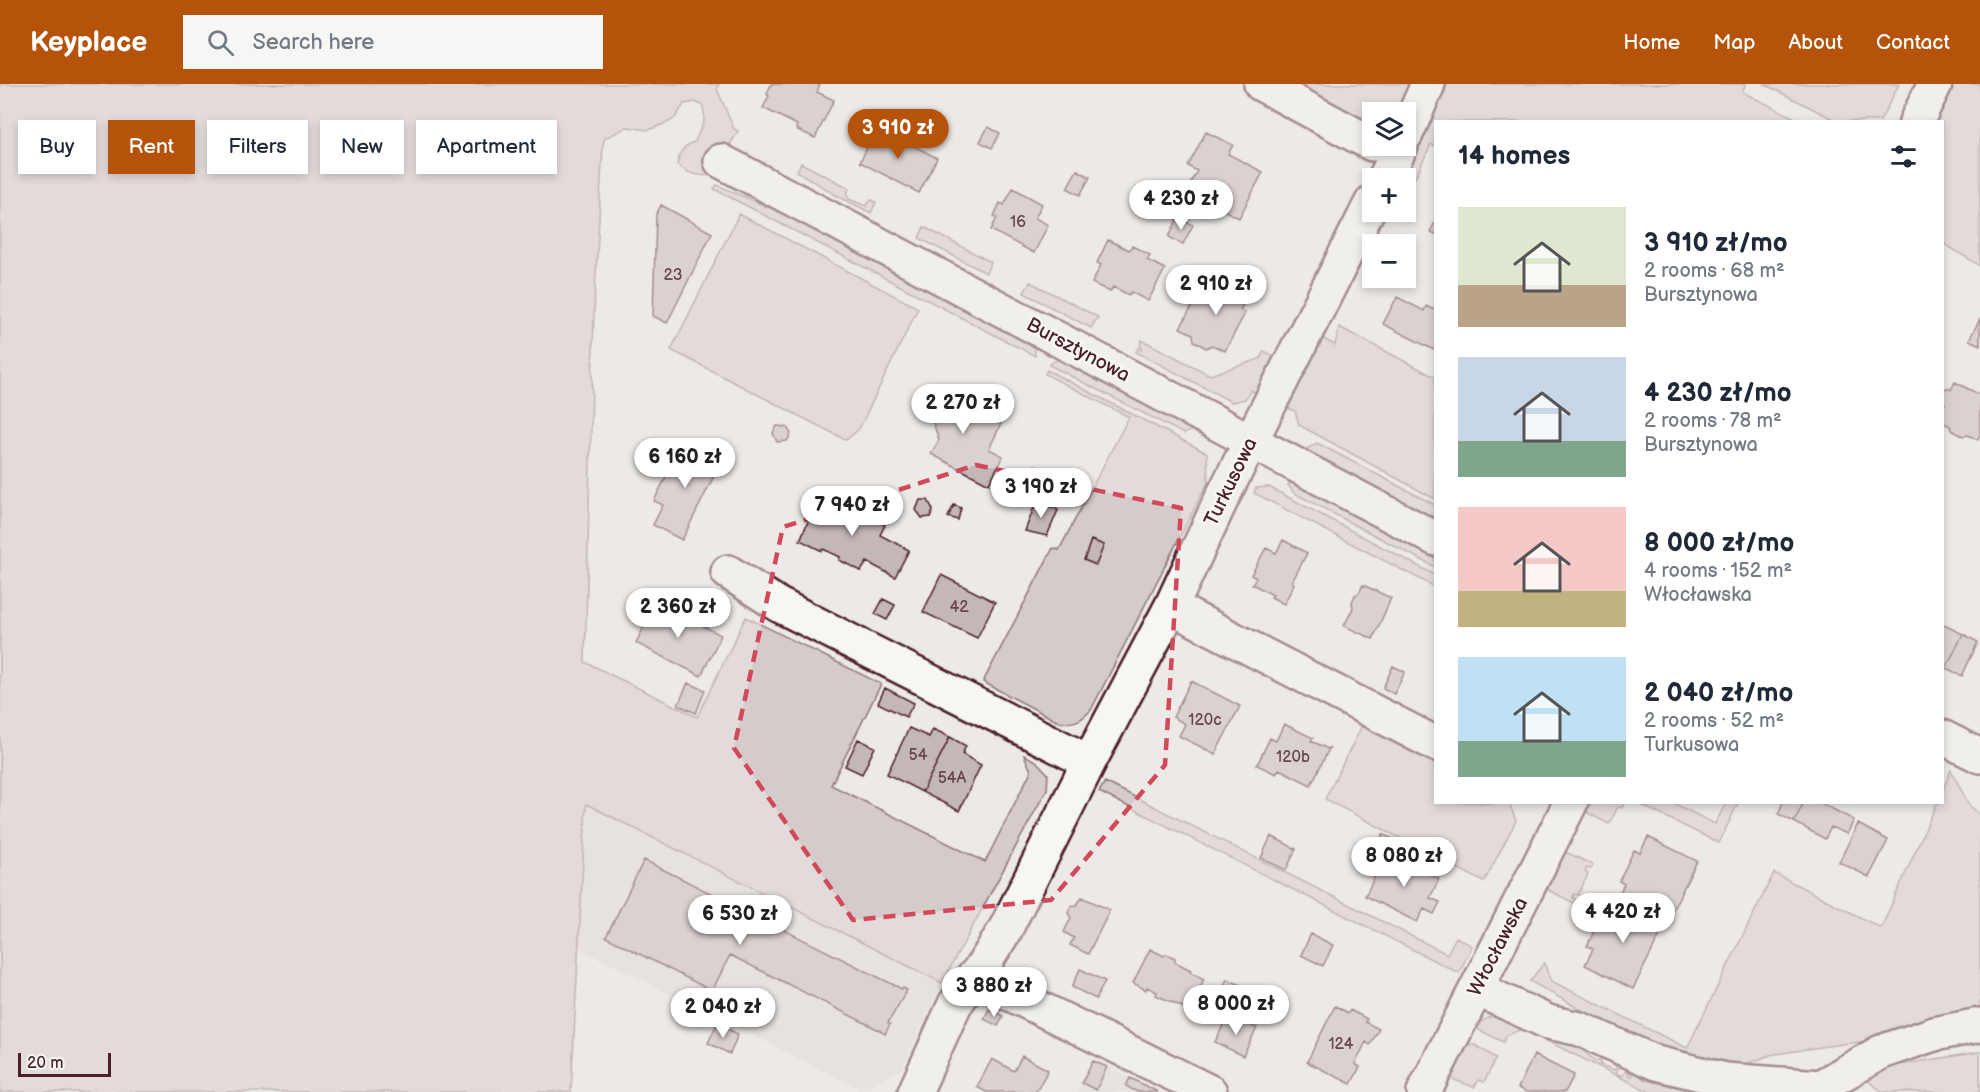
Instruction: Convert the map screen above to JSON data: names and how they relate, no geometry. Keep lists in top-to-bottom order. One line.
{"streets":{"street":["Bursztynowa","Turkusowa","Włocławska"]},"crossings":[["Bursztynowa","Turkusowa"]],"house_numbers":["16","23","42","120c","54","120b","54A","124"],"scale_bar":"20 m","page":{"header":"Keyplace","search":"Search here","nav":["Home","Map","About","Contact"],"map_buttons":["+","−"],"price":["3 910 zł","4 230 zł","2 910 zł","2 270 zł","6 160 zł","3 190 zł","7 940 zł","2 360 zł","8 080 zł","4 420 zł","6 530 zł","3 880 zł","8 000 zł","2 040 zł"],"chip":["Buy","Rent","Filters","New","Apartment"],"heading":"14 homes","list":[{"name":"3 910 zł/mo","note":"2 rooms · 68 m² · Bursztynowa"},{"name":"4 230 zł/mo","note":"2 rooms · 78 m² · Bursztynowa"},{"name":"8 000 zł/mo","note":"4 rooms · 152 m² · Włocławska"},{"name":"2 040 zł/mo","note":"2 rooms · 52 m² · Turkusowa"}],"scale":"20 m"}}
